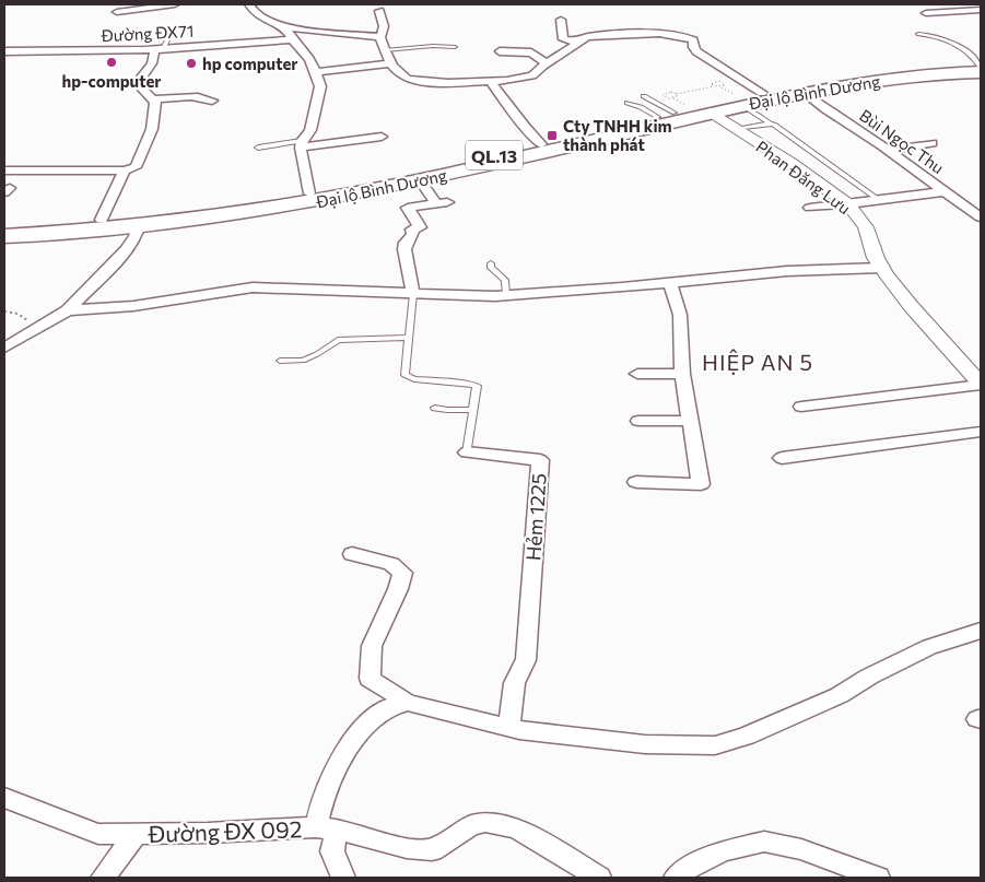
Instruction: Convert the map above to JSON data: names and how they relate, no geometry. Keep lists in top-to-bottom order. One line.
{"streets":{"highway":["Đại lộ Bình Dương","QL.13"],"street":["Đường ĐX71","Bùi Ngọc Thu","Phan Đăng Lưu","Hẻm 1225","Đường ĐX 092"]},"crossings":[["Đại lộ Bình Dương","Bùi Ngọc Thu"],["Đại lộ Bình Dương","Phan Đăng Lưu"],["Đại lộ Bình Dương","Hẻm 1225"]],"districts":["HIỆP AN 5"],"places":{"other":["hp-computer","hp computer"],"transit":["Cty TNHH kim thành phát"]}}
